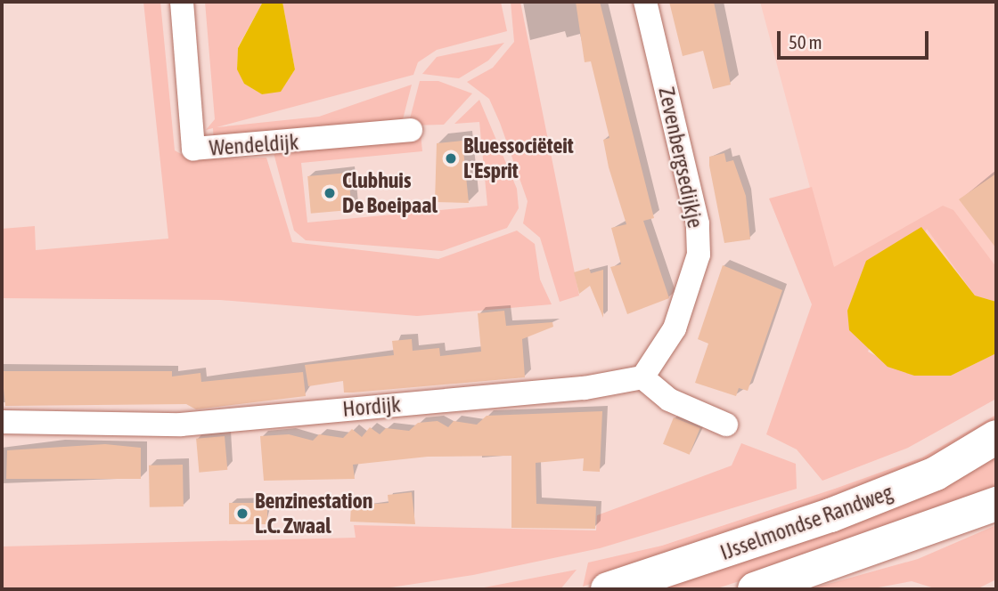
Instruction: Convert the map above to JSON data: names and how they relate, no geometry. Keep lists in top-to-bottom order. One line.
{"streets":{"main road":["IJsselmondse Randweg"],"street":["Wendeldijk","Zevenbergsedijkje","Hordijk"]},"crossings":[["Zevenbergsedijkje","Hordijk"]],"places":["Bluessociëteit L'Esprit","Clubhuis De Boeipaal","Benzinestation L.C. Zwaal"],"scale_bar":"50 m"}
